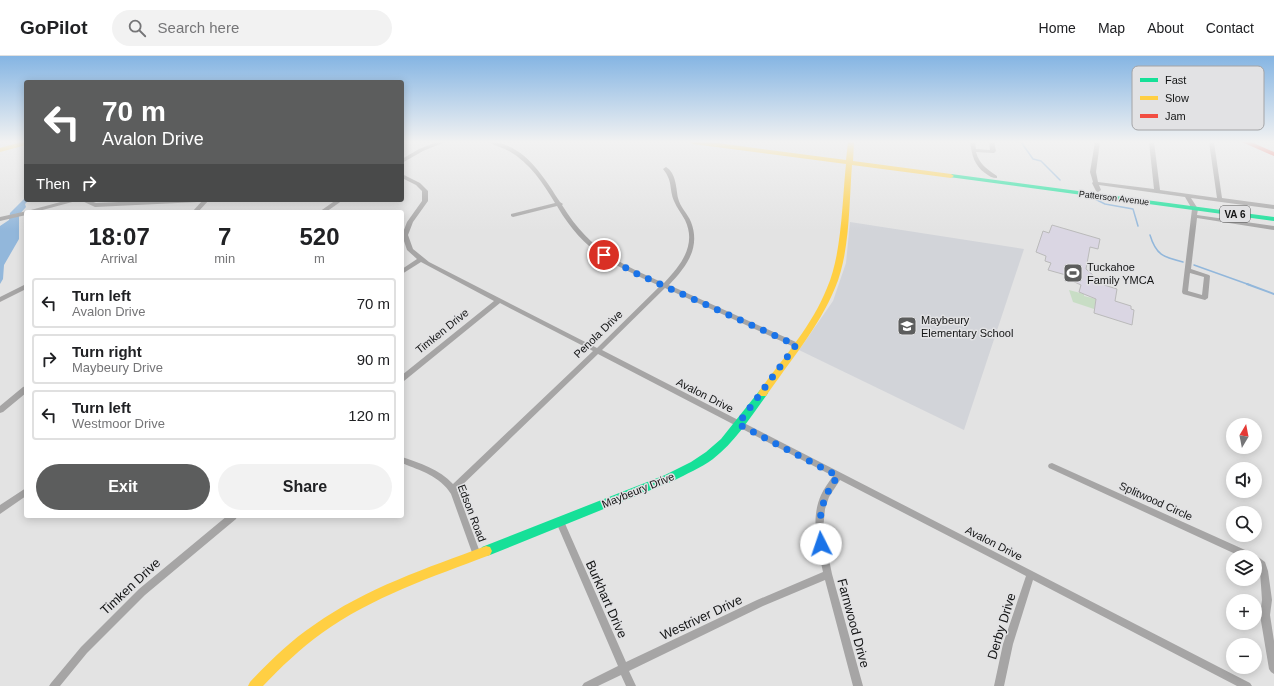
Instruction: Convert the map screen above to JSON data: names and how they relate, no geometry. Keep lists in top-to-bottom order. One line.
{"streets":{"main road":["Patterson Avenue","VA 6","Maybeury Drive"],"street":["Timken Drive","Penola Drive","Avalon Drive","Splitwood Circle","Edson Road","Burkhart Drive","Westriver Drive","Farnwood Drive","Derby Drive"]},"crossings":[["Timken Drive","Avalon Drive"],["Penola Drive","Avalon Drive"],["Penola Drive","Edson Road"],["Avalon Drive","Maybeury Drive"],["Avalon Drive","Farnwood Drive"],["Avalon Drive","Derby Drive"],["Maybeury Drive","Edson Road"],["Maybeury Drive","Burkhart Drive"],["Burkhart Drive","Westriver Drive"],["Westriver Drive","Farnwood Drive"]],"places":{"sports":["Tuckahoe Family YMCA"],"school or university":["Maybeury Elementary School"]},"legend":["Fast","Slow","Jam"],"north":"top","page":{"header":"GoPilot","search":"Search here","nav":["Home","Map","About","Contact"],"turn":["70 m","Avalon Drive"],"then":"Then","eta":["18:07","Arrival","7","min","520","m"],"list":[{"name":"Turn left","note":"Avalon Drive","value":"70 m"},{"name":"Turn right","note":"Maybeury Drive","value":"90 m"},{"name":"Turn left","note":"Westmoor Drive","value":"120 m"}],"map_buttons":["+","−"],"buttons":["Exit","Share"]}}
